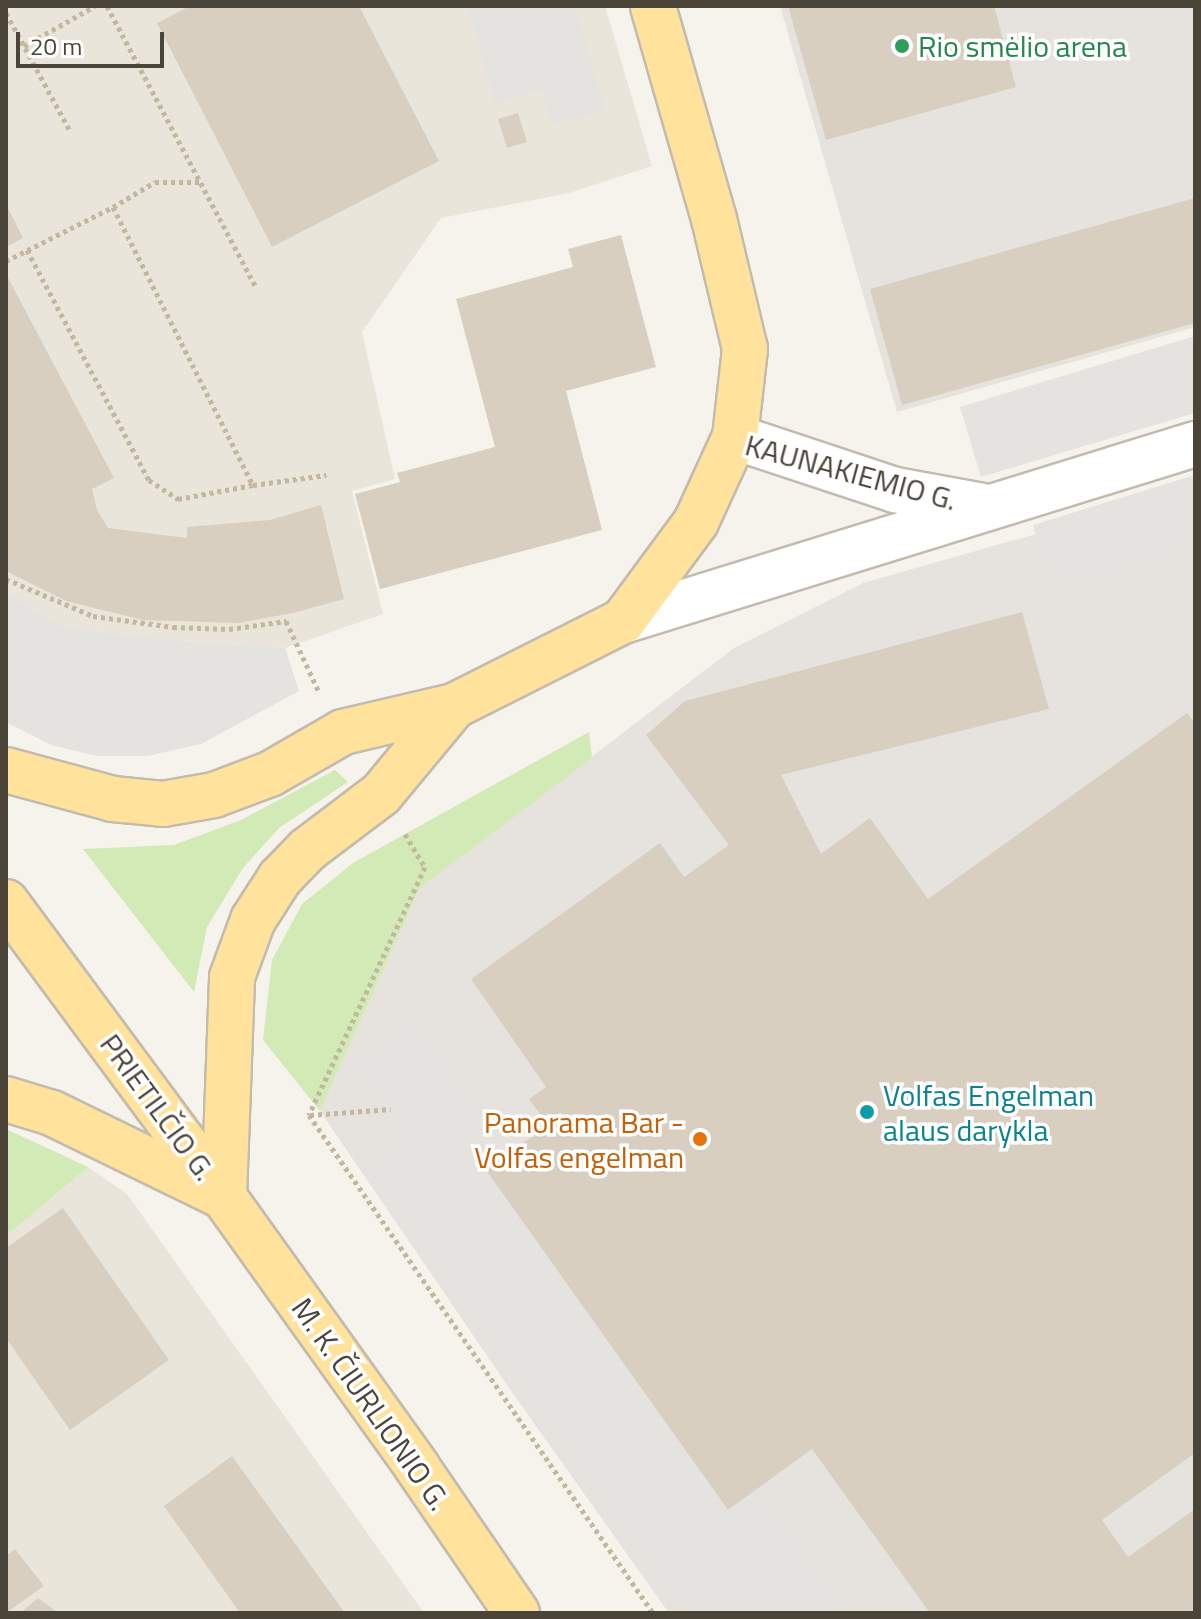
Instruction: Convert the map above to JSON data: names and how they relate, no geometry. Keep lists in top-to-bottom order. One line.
{"streets":{"main road":["KAUNAKIEMIO G.","PRIETILČIO G.","M. K. ČIURLIONIO G."]},"crossings":[["KAUNAKIEMIO G.","PRIETILČIO G."],["KAUNAKIEMIO G.","M. K. ČIURLIONIO G."],["PRIETILČIO G.","M. K. ČIURLIONIO G."]],"places":["Rio smėlio arena","Volfas Engelman alaus darykla","Panorama Bar - Volfas engelman"],"scale_bar":"20 m"}
